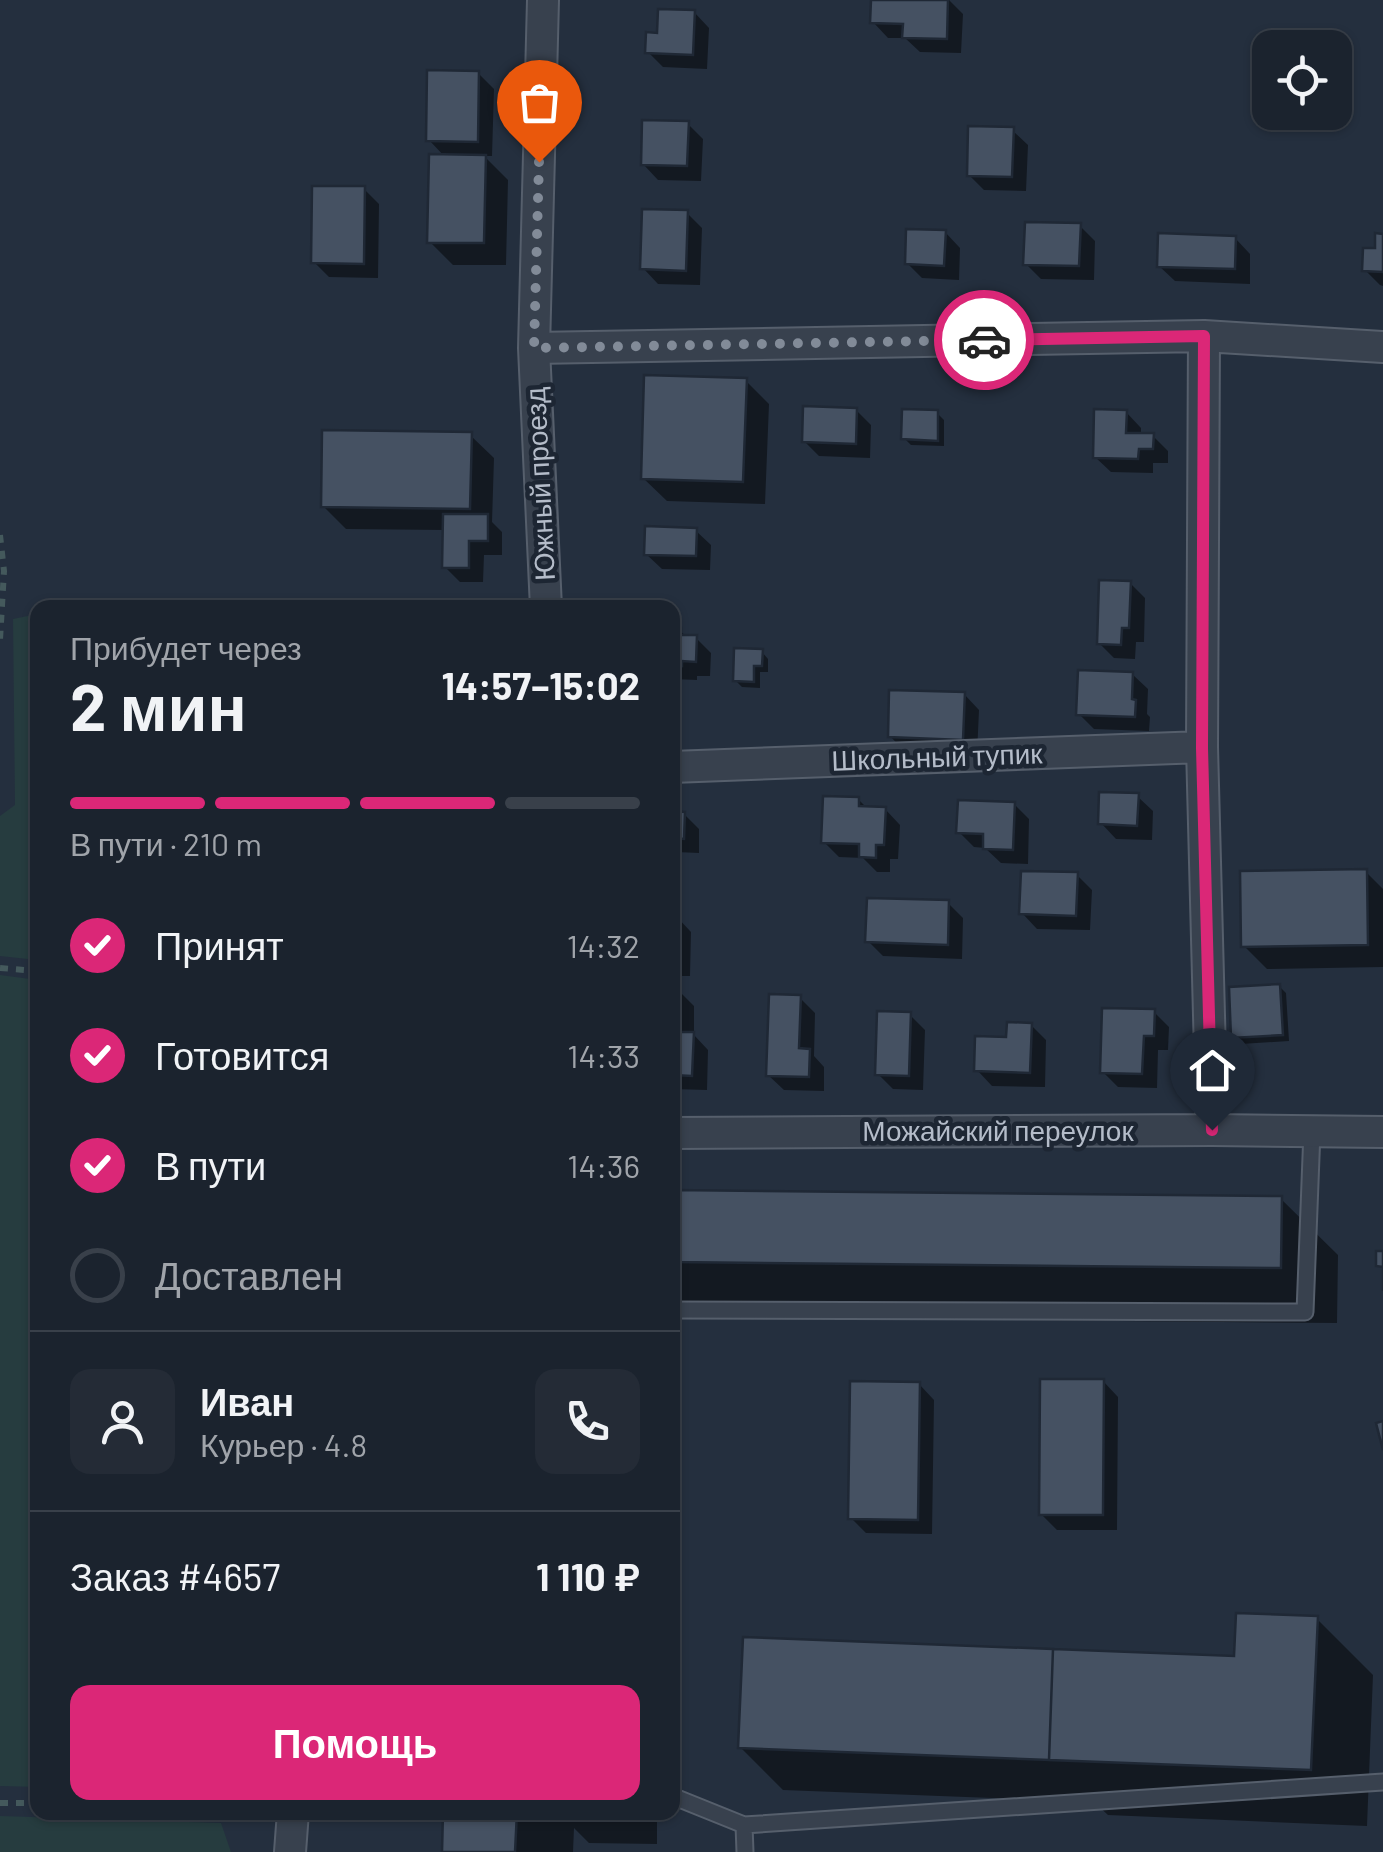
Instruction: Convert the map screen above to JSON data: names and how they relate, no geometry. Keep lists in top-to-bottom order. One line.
{"streets":{"street":["Южный проезд","Школьный тупик","Можайский переулок"]},"page":{"heading":["2 мин","Прибудет через","14:57–15:02"],"panel":["Иван","Курьер · 4.8","Заказ #4657","1 110 ₽"],"bar":"В пути · 210 m","list":[["Принят","14:32"],["Готовится","14:33"],["В пути","14:36"],"Доставлен"],"buttons":"Помощь"}}
